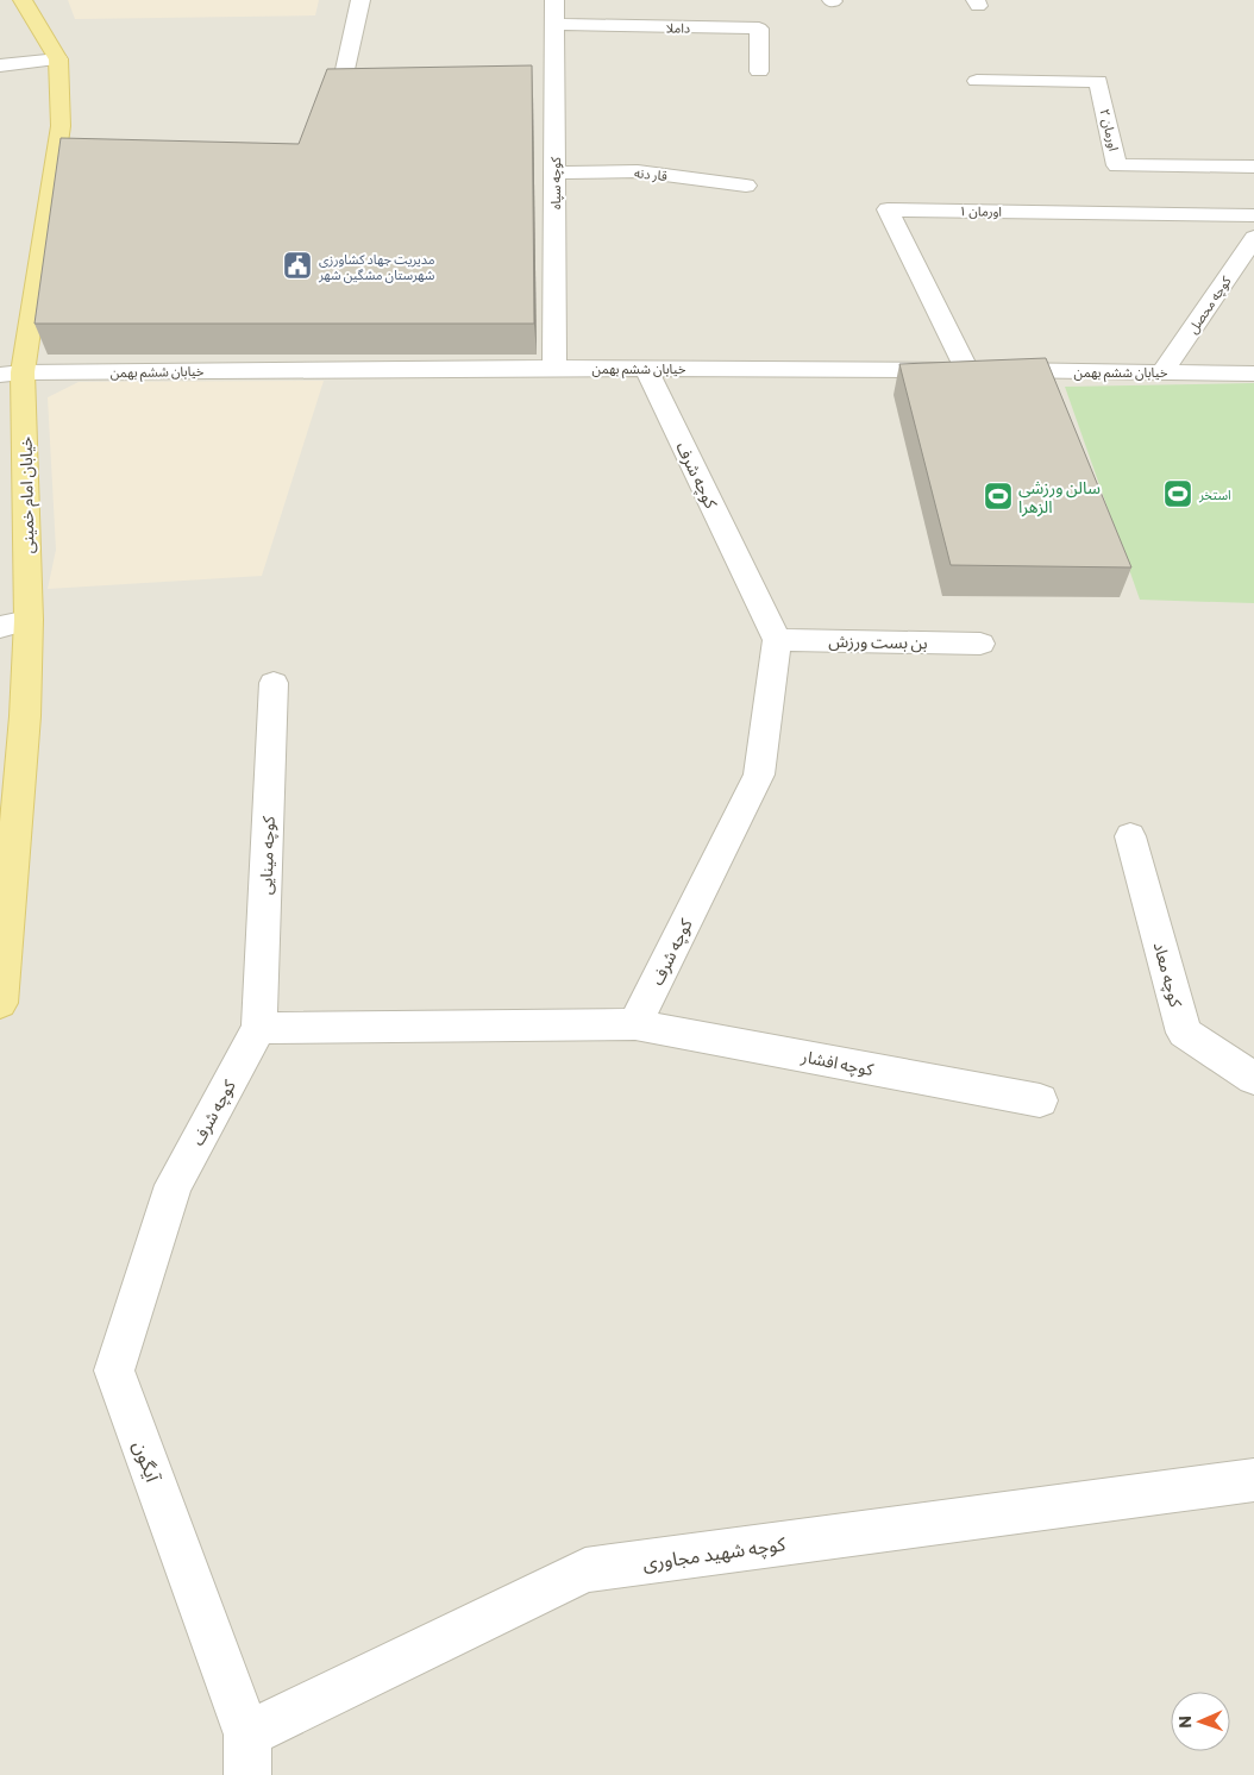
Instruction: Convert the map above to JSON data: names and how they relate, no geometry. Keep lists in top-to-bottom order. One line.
{"streets":{"main road":["خیابان امام خمینی"],"street":["داملا","اورمان ۲","قار دنه","کوچه سپاه","اورمان ۱","کوچه محصل","خیابان ششم بهمن","کوچه شرف","بن بست ورزش","کوچه مینایی","کوچه معاد","کوچه افشار","آیگون","کوچه شهید مجاوری"]},"crossings":[["داملا","کوچه سپاه"],["قار دنه","کوچه سپاه"],["کوچه سپاه","خیابان ششم بهمن"],["اورمان ۱","خیابان ششم بهمن"],["کوچه محصل","خیابان ششم بهمن"],["خیابان ششم بهمن","کوچه شرف"],["خیابان ششم بهمن","خیابان امام خمینی"],["کوچه شرف","بن بست ورزش"],["کوچه شرف","کوچه مینایی"],["کوچه شرف","کوچه افشار"],["کوچه شرف","آیگون"],["آیگون","کوچه شهید مجاوری"]],"places":{"public building":["مدیریت جهاد کشاورزی شهرستان مشگین شهر"],"sports":["استخر","سالن ورزشی الزهرا"]},"north":"left"}
